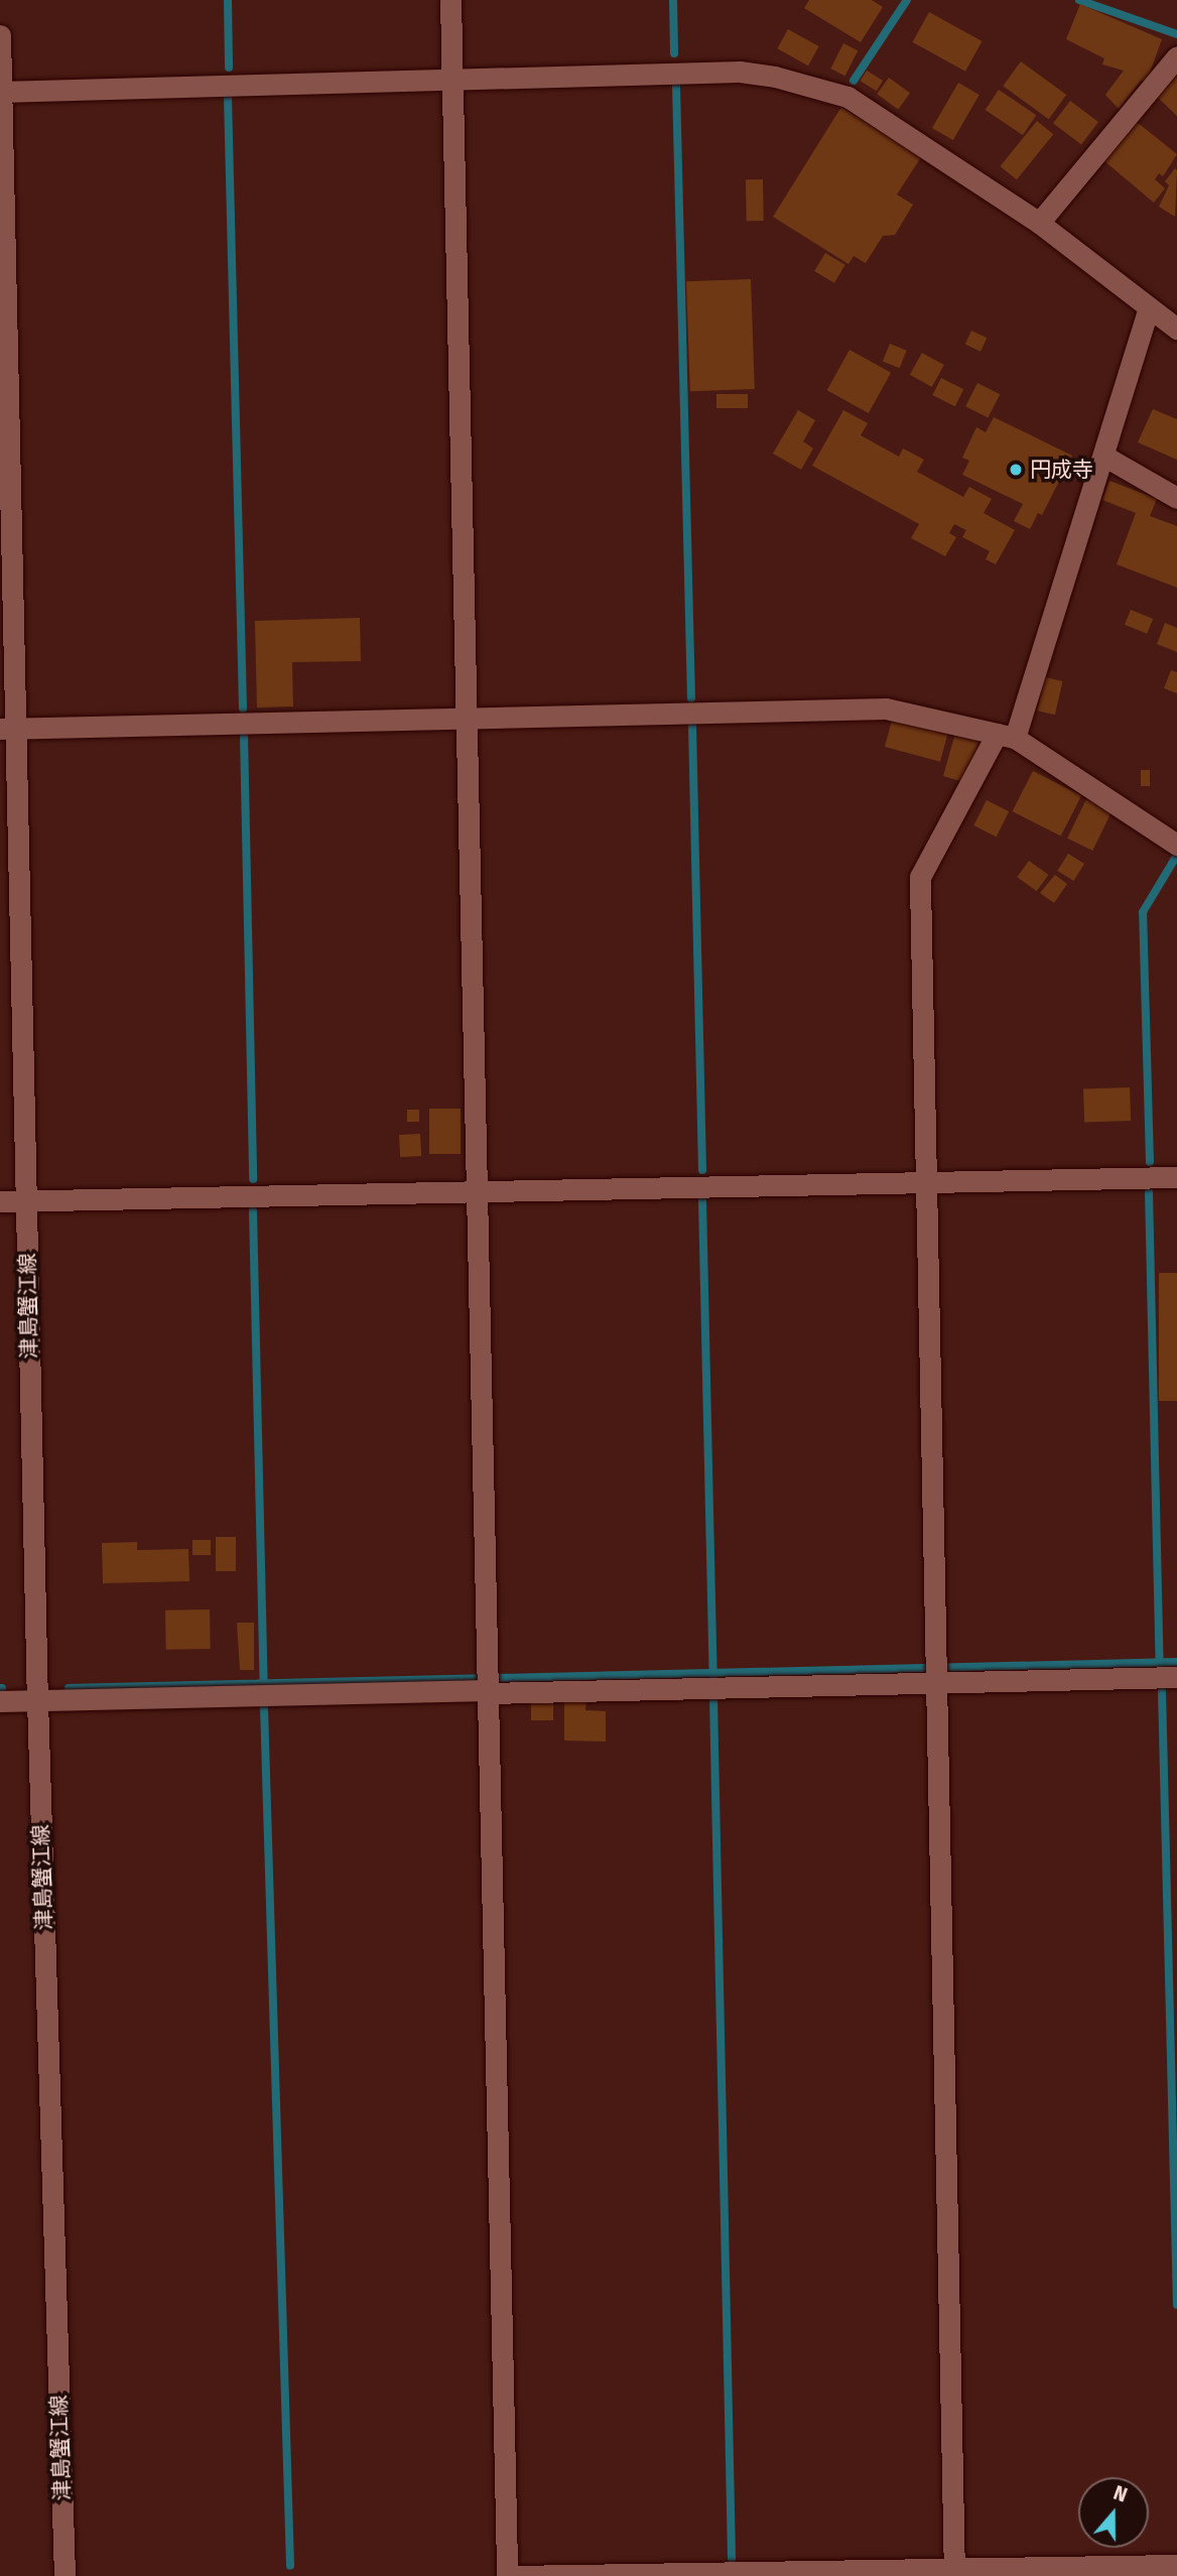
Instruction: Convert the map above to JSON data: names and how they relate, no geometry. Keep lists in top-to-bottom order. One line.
{"streets":{"street":["津島蟹江線"]},"places":["円成寺"],"north":"top"}
